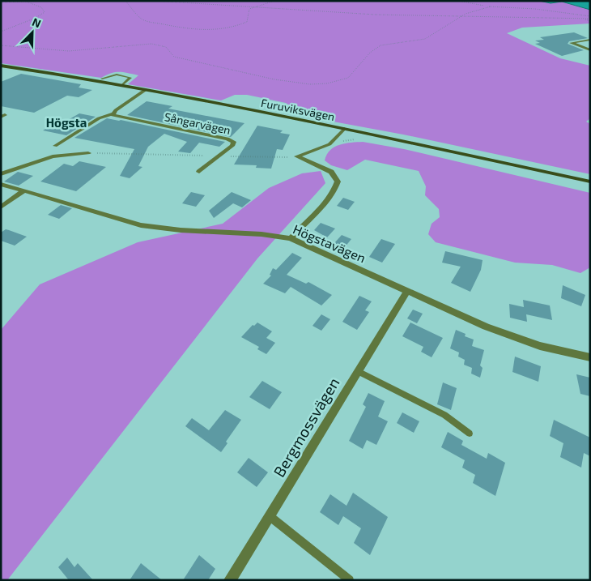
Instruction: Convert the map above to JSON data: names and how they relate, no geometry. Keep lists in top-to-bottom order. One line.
{"streets":{"main road":["Furuviksvägen"],"street":["Sångarvägen","Högstavägen","Bergmossvägen"]},"crossings":[["Högstavägen","Bergmossvägen"]],"districts":["Högsta"],"north":"top right"}
